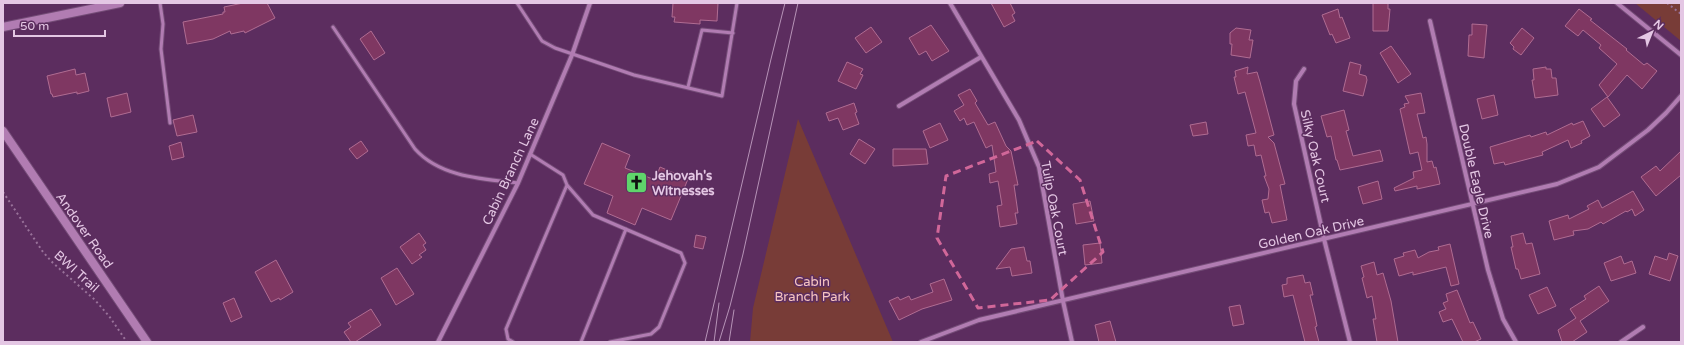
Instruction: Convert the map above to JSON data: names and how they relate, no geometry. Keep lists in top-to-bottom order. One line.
{"streets":{"main road":["Andover Road"],"street":["Silky Oak Court","Cabin Branch Lane","Double Eagle Drive","Tulip Oak Court","Golden Oak Drive"],"path":["BWI Trail"]},"crossings":[["Silky Oak Court","Golden Oak Drive"],["Double Eagle Drive","Golden Oak Drive"],["Tulip Oak Court","Golden Oak Drive"]],"parks":["Cabin Branch Park"],"places":{"church":["Jehovah's Witnesses"]},"scale_bar":"50 m","north":"top right"}
